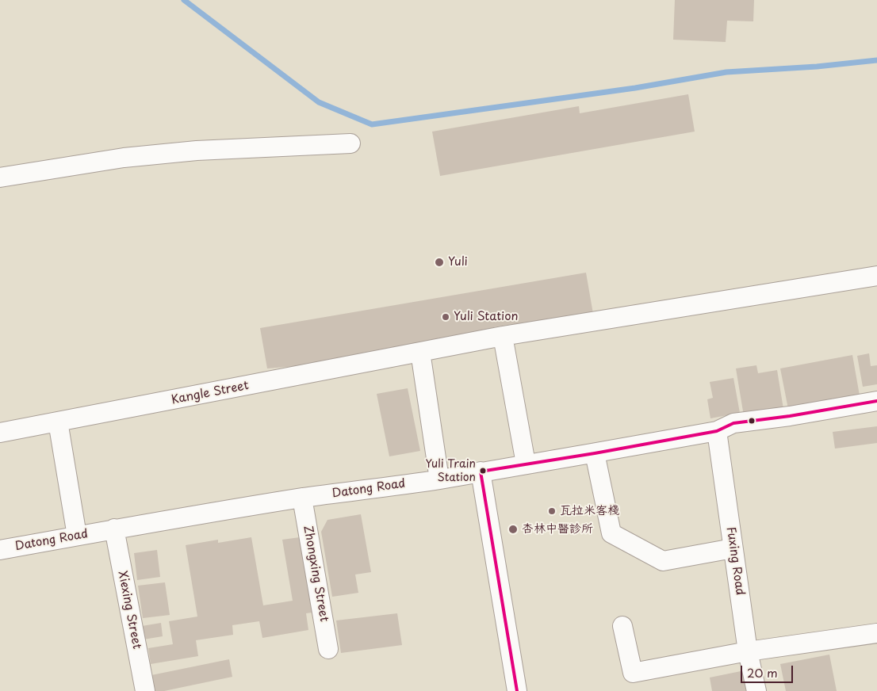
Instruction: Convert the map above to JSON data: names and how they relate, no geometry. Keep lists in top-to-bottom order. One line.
{"streets":{"street":["Kangle Street","Datong Road","Fuxing Road","Zhongxing Street","Xiexing Street"]},"crossings":[["Datong Road","Fuxing Road"],["Datong Road","Zhongxing Street"],["Datong Road","Xiexing Street"]],"places":["Yuli","Yuli Station","Yuli Train Station","瓦拉米客棧","杏林中醫診所"],"scale_bar":"20 m"}
